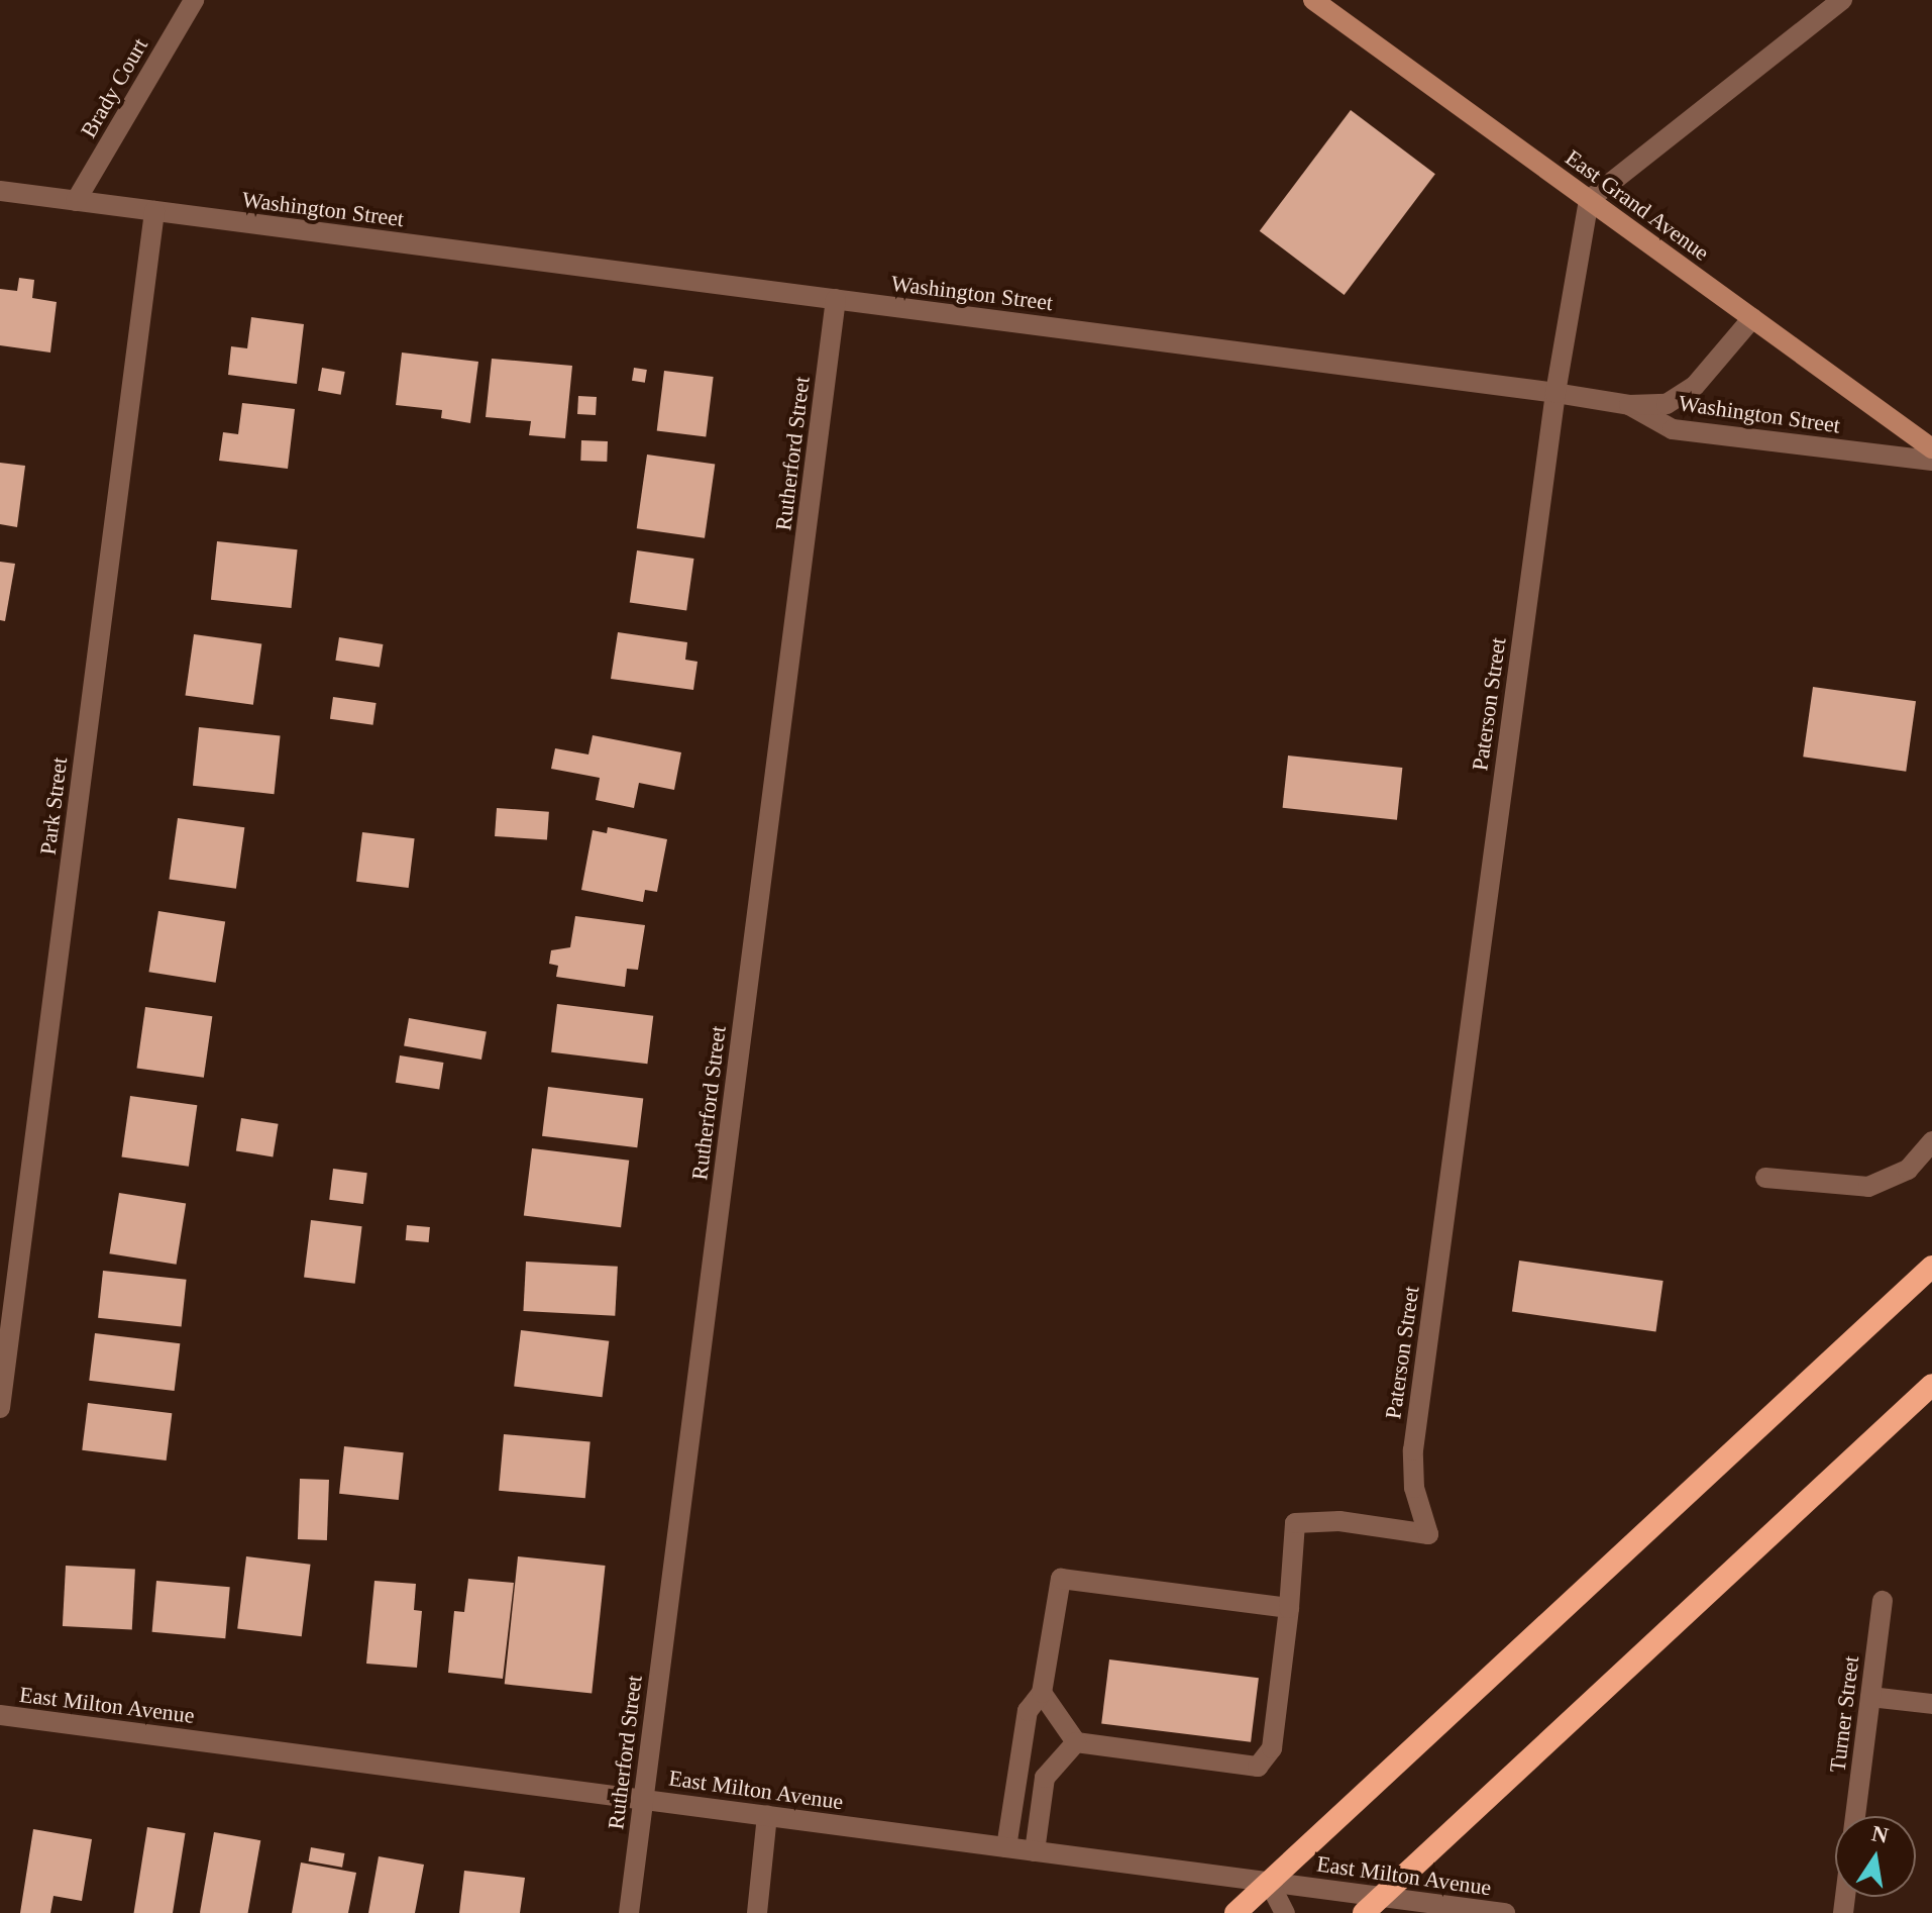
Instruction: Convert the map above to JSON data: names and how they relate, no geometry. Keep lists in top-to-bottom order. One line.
{"streets":{"main road":["East Grand Avenue"],"street":["Brady Court","Washington Street","Rutherford Street","Paterson Street","Park Street","East Milton Avenue","Turner Street"]},"crossings":[["Brady Court","Washington Street"],["East Grand Avenue","Paterson Street"],["Washington Street","Rutherford Street"],["Washington Street","Paterson Street"],["Washington Street","Park Street"],["Rutherford Street","East Milton Avenue"]],"north":"top"}
